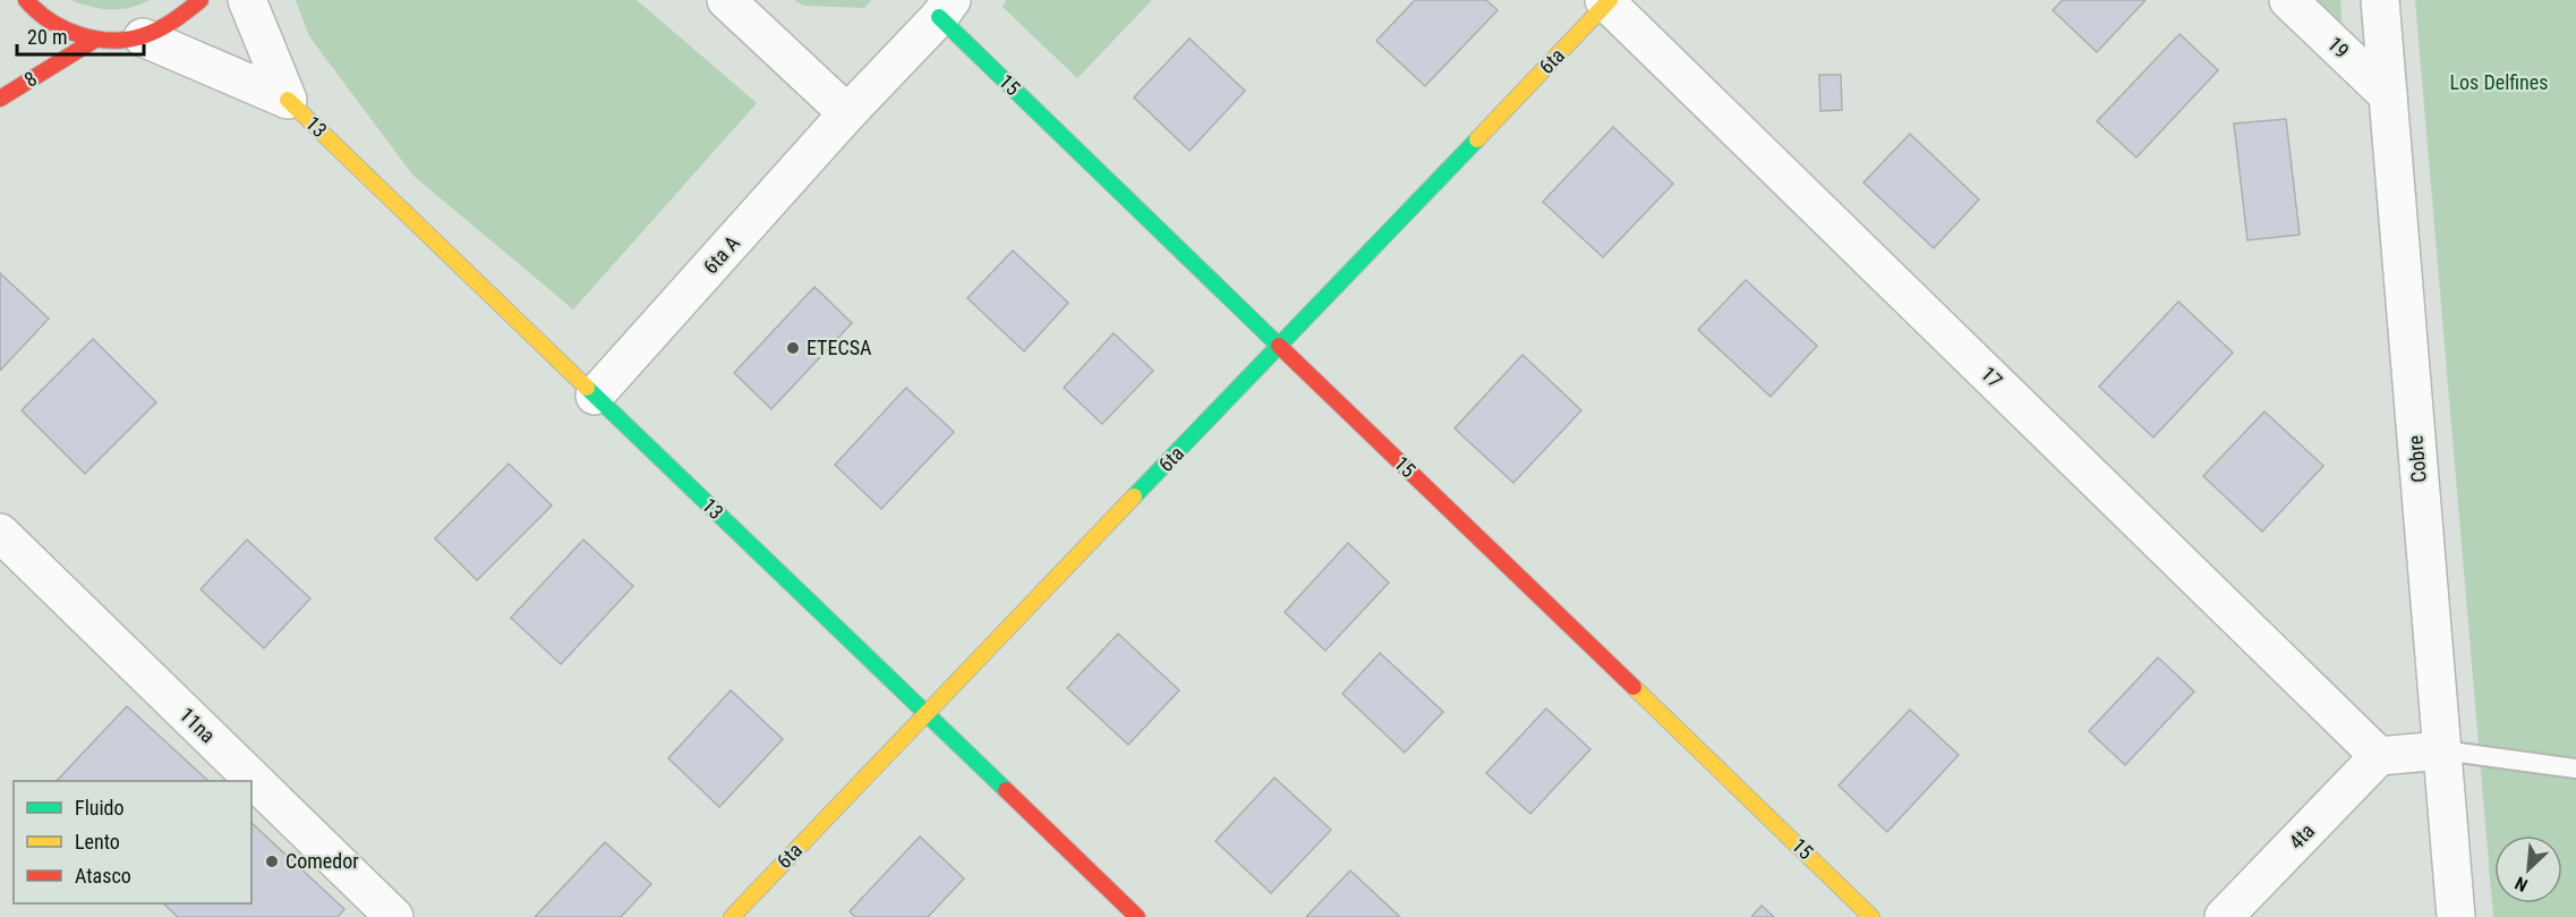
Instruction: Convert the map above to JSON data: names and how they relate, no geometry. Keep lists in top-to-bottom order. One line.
{"streets":{"street":["19","6ta","8","15","13","6ta A","17","Cobre","11na","4ta"]},"crossings":[["19","Cobre"],["6ta","15"],["6ta","13"],["6ta","17"],["15","6ta A"],["13","6ta A"],["17","4ta"]],"parks":["Los Delfines"],"places":["ETECSA","Comedor"],"legend":["Fluido","Lento","Atasco"],"scale_bar":"20 m","north":"bottom left"}
